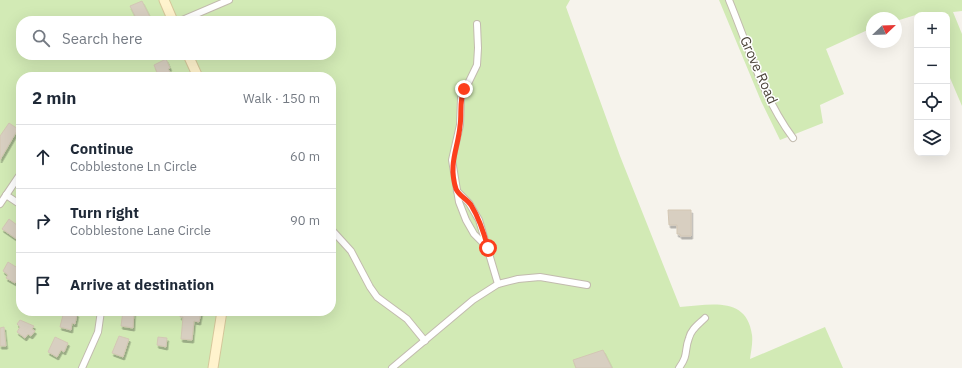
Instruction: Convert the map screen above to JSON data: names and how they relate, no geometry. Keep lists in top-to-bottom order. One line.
{"streets":{"street":["Grove Road"]},"north":"top right","page":{"map_buttons":["+","−"],"search":"Search here","heading":["2 min","Walk · 150 m"],"list":[["Continue","Cobblestone Ln Circle","60 m"],["Turn right","Cobblestone Lane Circle","90 m"],"Arrive at destination"]}}
